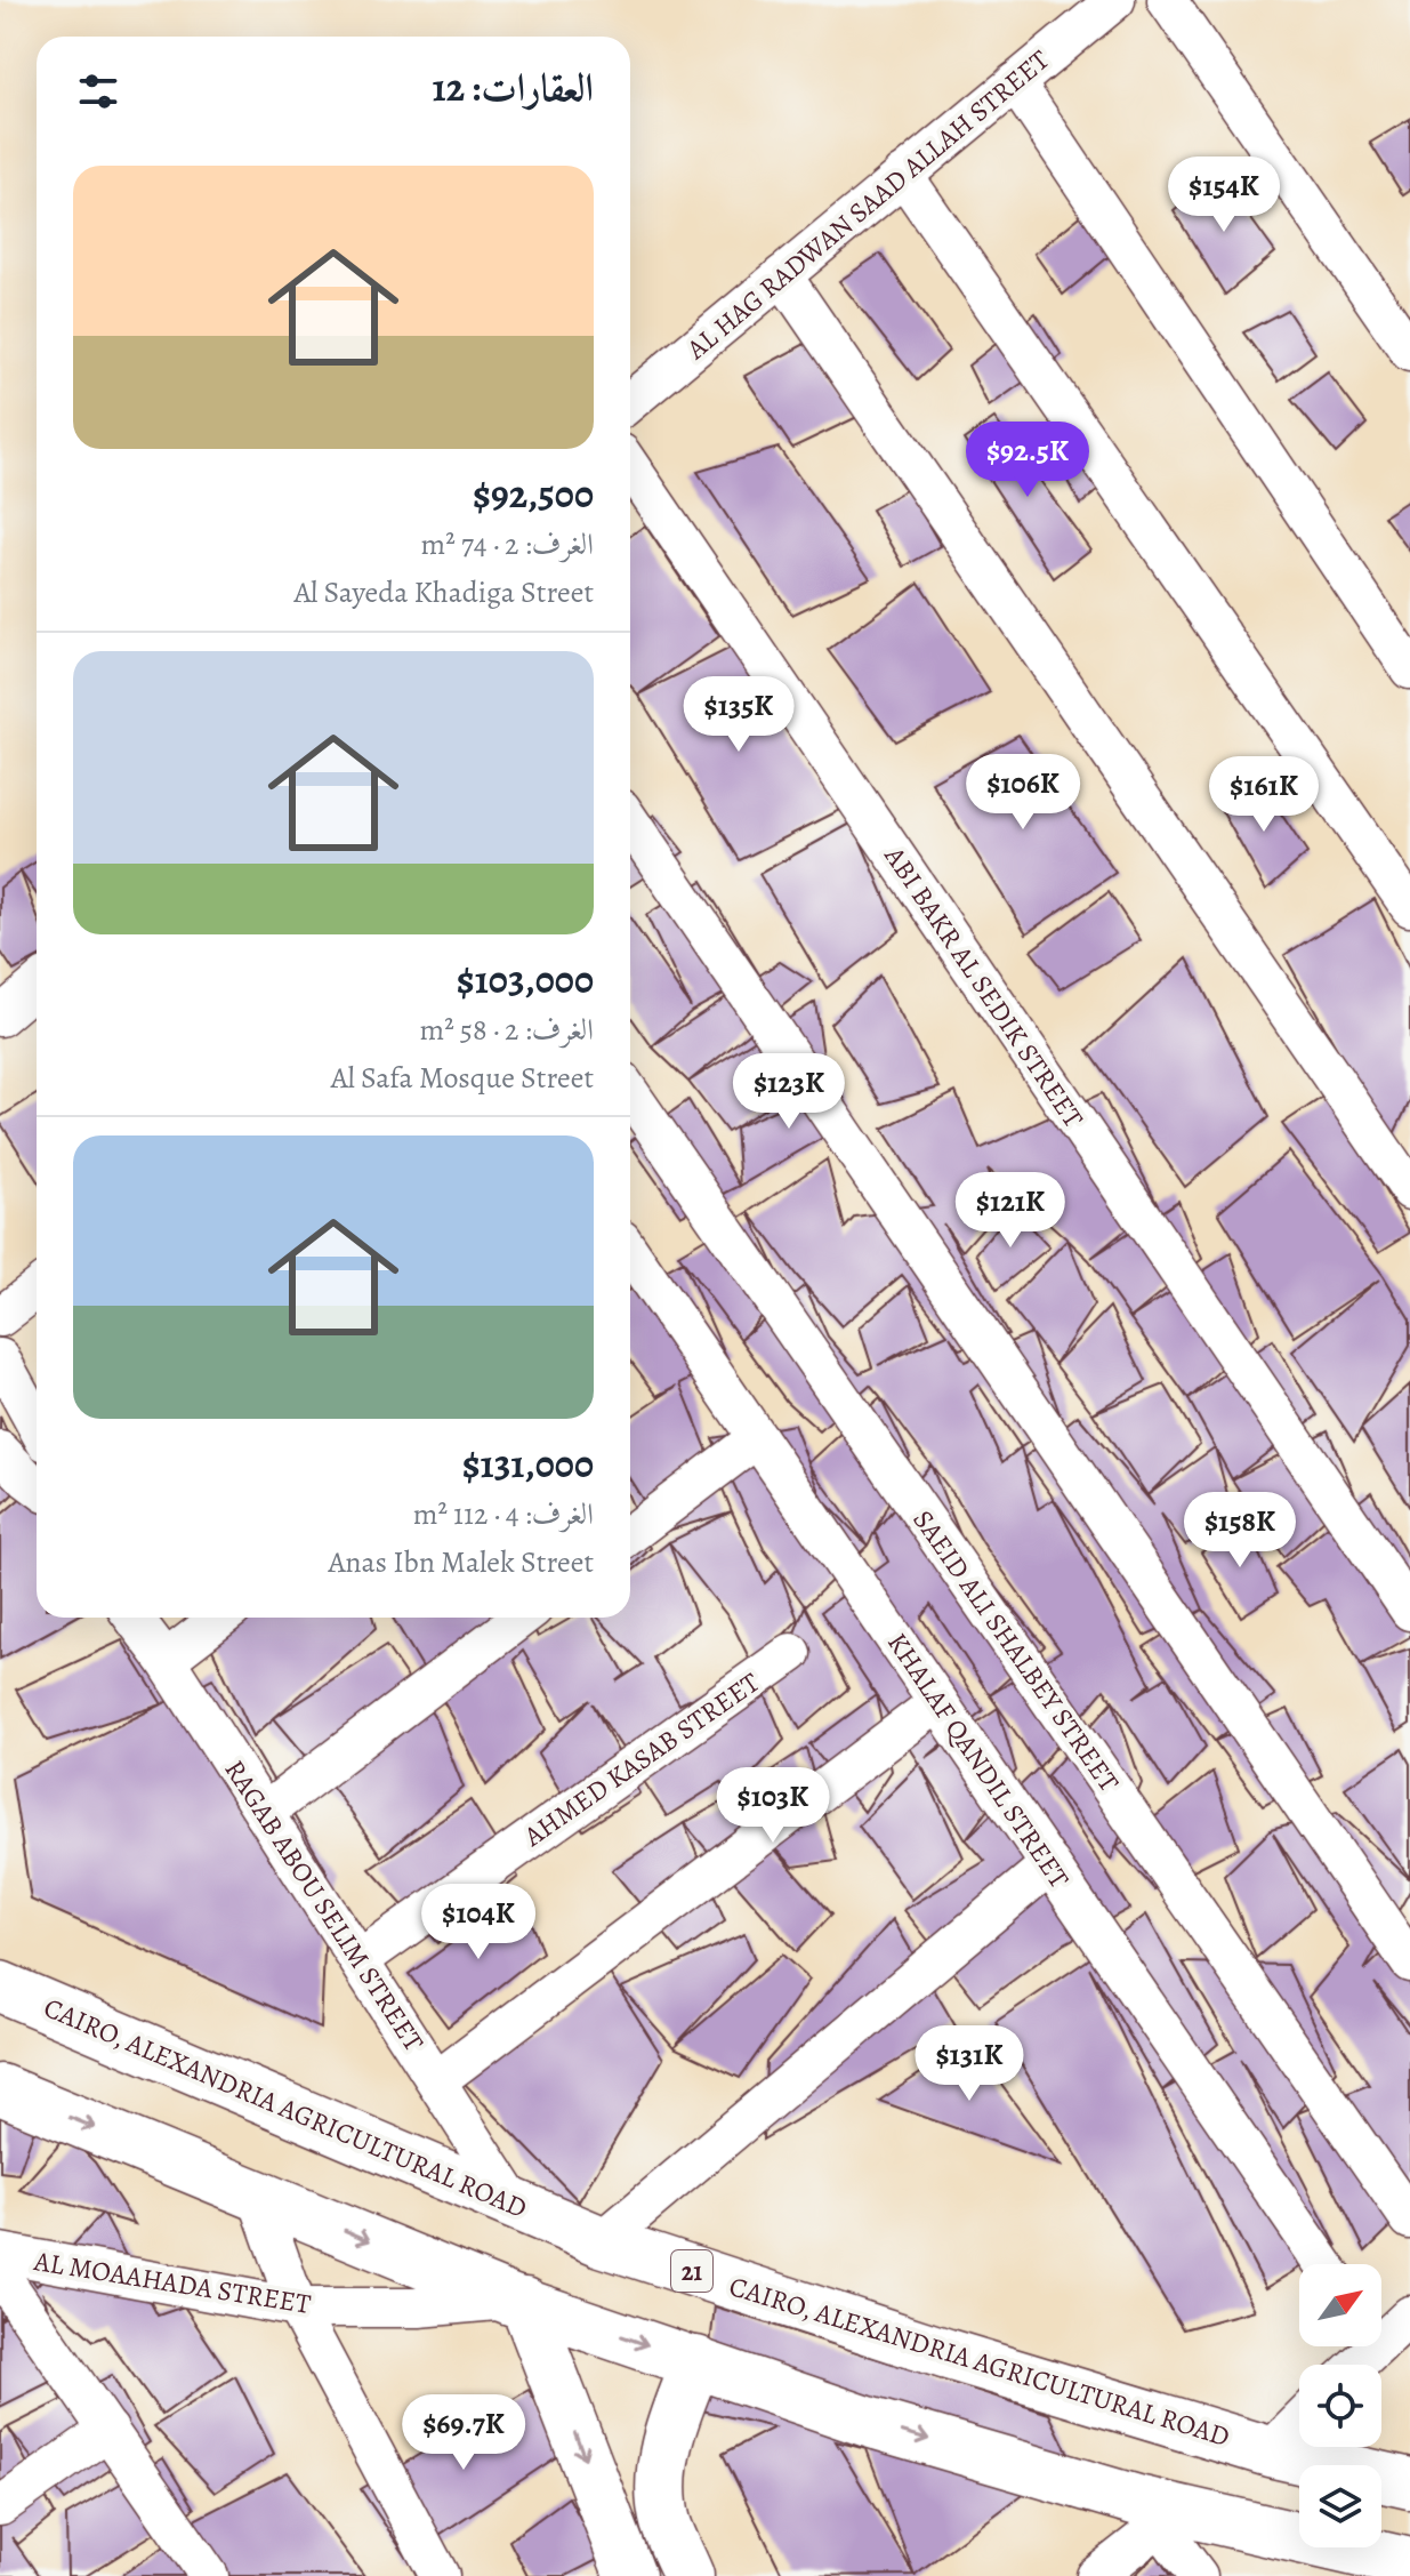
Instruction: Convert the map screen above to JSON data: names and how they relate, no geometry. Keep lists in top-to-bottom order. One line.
{"streets":{"main road":["CAIRO, ALEXANDRIA AGRICULTURAL ROAD","21"],"street":["AL HAG RADWAN SAAD ALLAH STREET","ABI BAKR AL SEDIK STREET","SAEID ALI SHALBEY STREET","AHMED KASAB STREET","KHALAF QANDIL STREET","RAGAB ABOU SELIM STREET","AL MOAAHADA STREET"]},"crossings":[["AHMED KASAB STREET","RAGAB ABOU SELIM STREET"],["RAGAB ABOU SELIM STREET","CAIRO, ALEXANDRIA AGRICULTURAL ROAD"]],"north":"top right","page":{"heading":"العقارات: 12","list":[{"name":"$92,500","note":"الغرف: 2 · 74 m² · Al Sayeda Khadiga Street"},{"name":"$103,000","note":"الغرف: 2 · 58 m² · Al Safa Mosque Street"},{"name":"$131,000","note":"الغرف: 4 · 112 m² · Anas Ibn Malek Street"}],"price":["$154K","$92.5K","$135K","$106K","$161K","$123K","$121K","$158K","$103K","$104K","$131K","$69.7K"]}}
